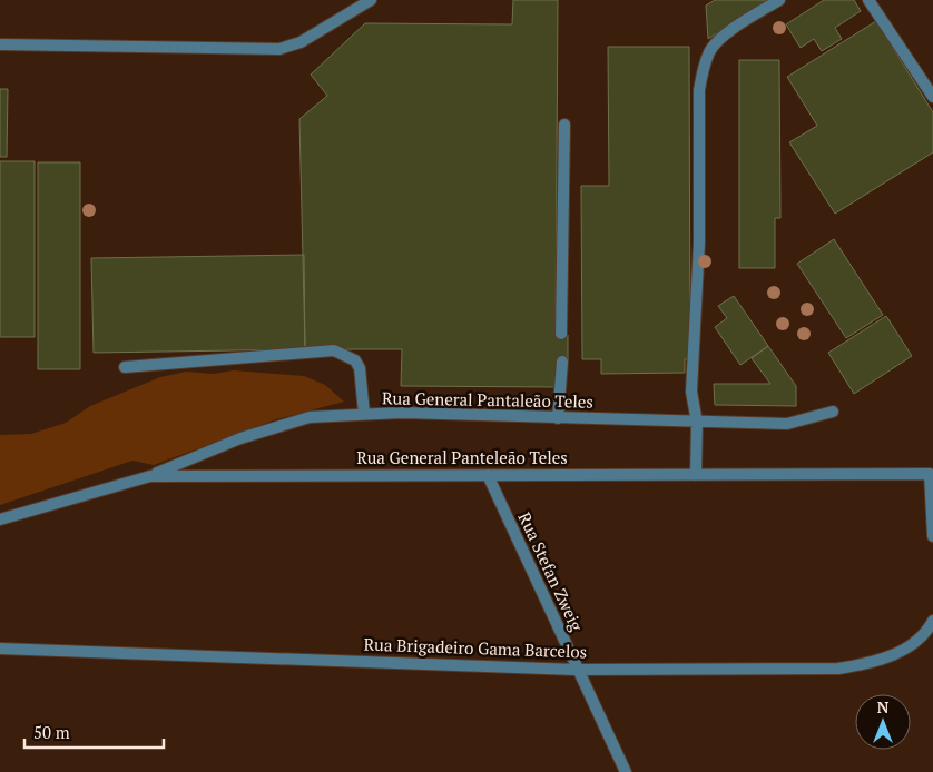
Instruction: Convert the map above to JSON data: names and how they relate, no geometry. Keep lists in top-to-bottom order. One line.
{"streets":{"street":["Rua General Pantaleão Teles","Rua General Panteleão Teles","Rua Stefan Zweig","Rua Brigadeiro Gama Barcelos"]},"crossings":[["Rua General Pantaleão Teles","Rua General Panteleão Teles"],["Rua General Panteleão Teles","Rua Stefan Zweig"],["Rua Stefan Zweig","Rua Brigadeiro Gama Barcelos"]],"scale_bar":"50 m","north":"top"}
